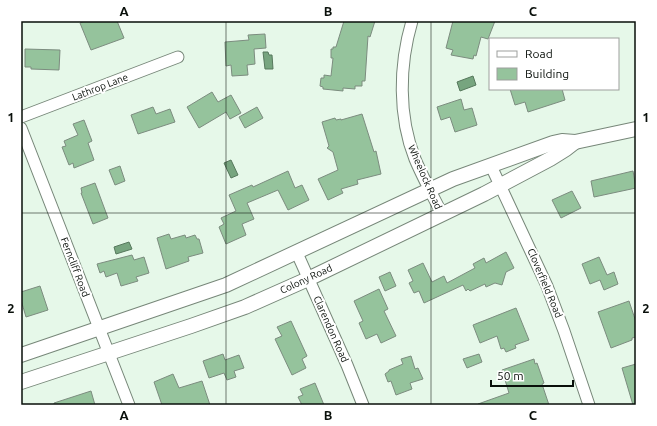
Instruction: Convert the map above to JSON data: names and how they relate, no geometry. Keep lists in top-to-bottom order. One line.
{"streets":{"street":["Lathrop Lane","Wheelock Road","Ferncliff Road","Colony Road","Cloverfield Road","Clarendon Road"]},"crossings":[["Wheelock Road","Colony Road"],["Ferncliff Road","Colony Road"],["Colony Road","Cloverfield Road"],["Colony Road","Clarendon Road"]],"legend":["Road","Building"],"scale_bar":"50 m","grid":{"columns":["A","B","C"],"rows":["1","2"]}}
